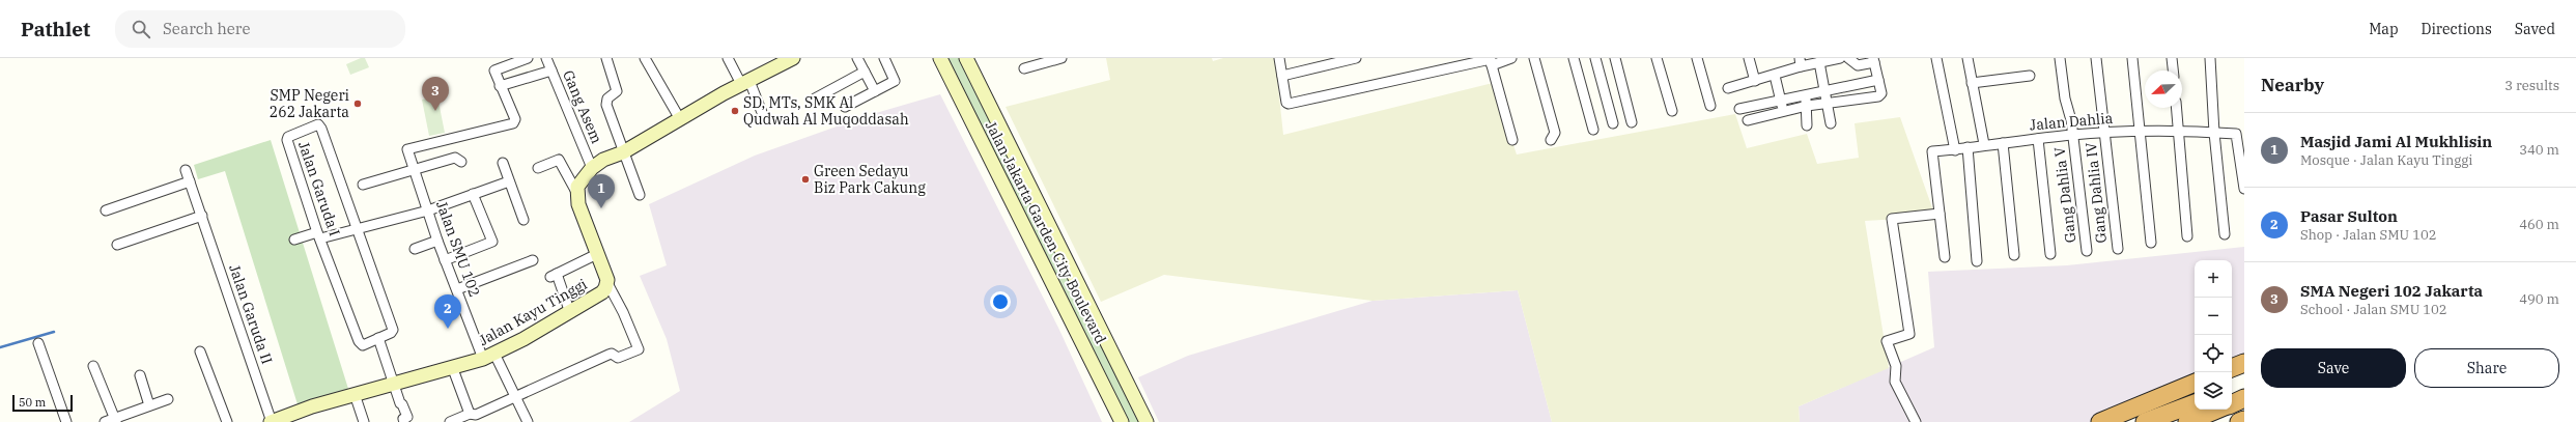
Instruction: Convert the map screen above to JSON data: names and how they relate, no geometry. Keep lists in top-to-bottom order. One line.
{"streets":{"street":["Gang Asem","Jalan Dahlia","Jalan Garuda I","Gang Dahlia IV","Gang Dahlia V","Jalan Jakarta Garden City Boulevard","Jalan SMU 102","Jalan Kayu Tinggi","Jalan Garuda II"]},"crossings":[["Jalan Dahlia","Gang Dahlia IV"],["Jalan Dahlia","Gang Dahlia V"],["Jalan SMU 102","Jalan Kayu Tinggi"],["Jalan Kayu Tinggi","Jalan Garuda II"]],"places":["SMP Negeri 262 Jakarta","SD, MTs, SMK Al Qudwah Al Muqoddasah","Green Sedayu Biz Park Cakung"],"scale_bar":"50 m","north":"bottom left","page":{"header":"Pathlet","search":"Search here","nav":["Map","Directions","Saved"],"heading":["Nearby","3 results"],"pins":["3","1","2"],"list":[{"mark":"1","name":"Masjid Jami Al Mukhlisin","note":"Mosque · Jalan Kayu Tinggi","value":"340 m"},{"mark":"2","name":"Pasar Sulton","note":"Shop · Jalan SMU 102","value":"460 m"},{"mark":"3","name":"SMA Negeri 102 Jakarta","note":"School · Jalan SMU 102","value":"490 m"}],"map_buttons":["+","−"],"buttons":["Save","Share"],"scale":"50 m"}}
